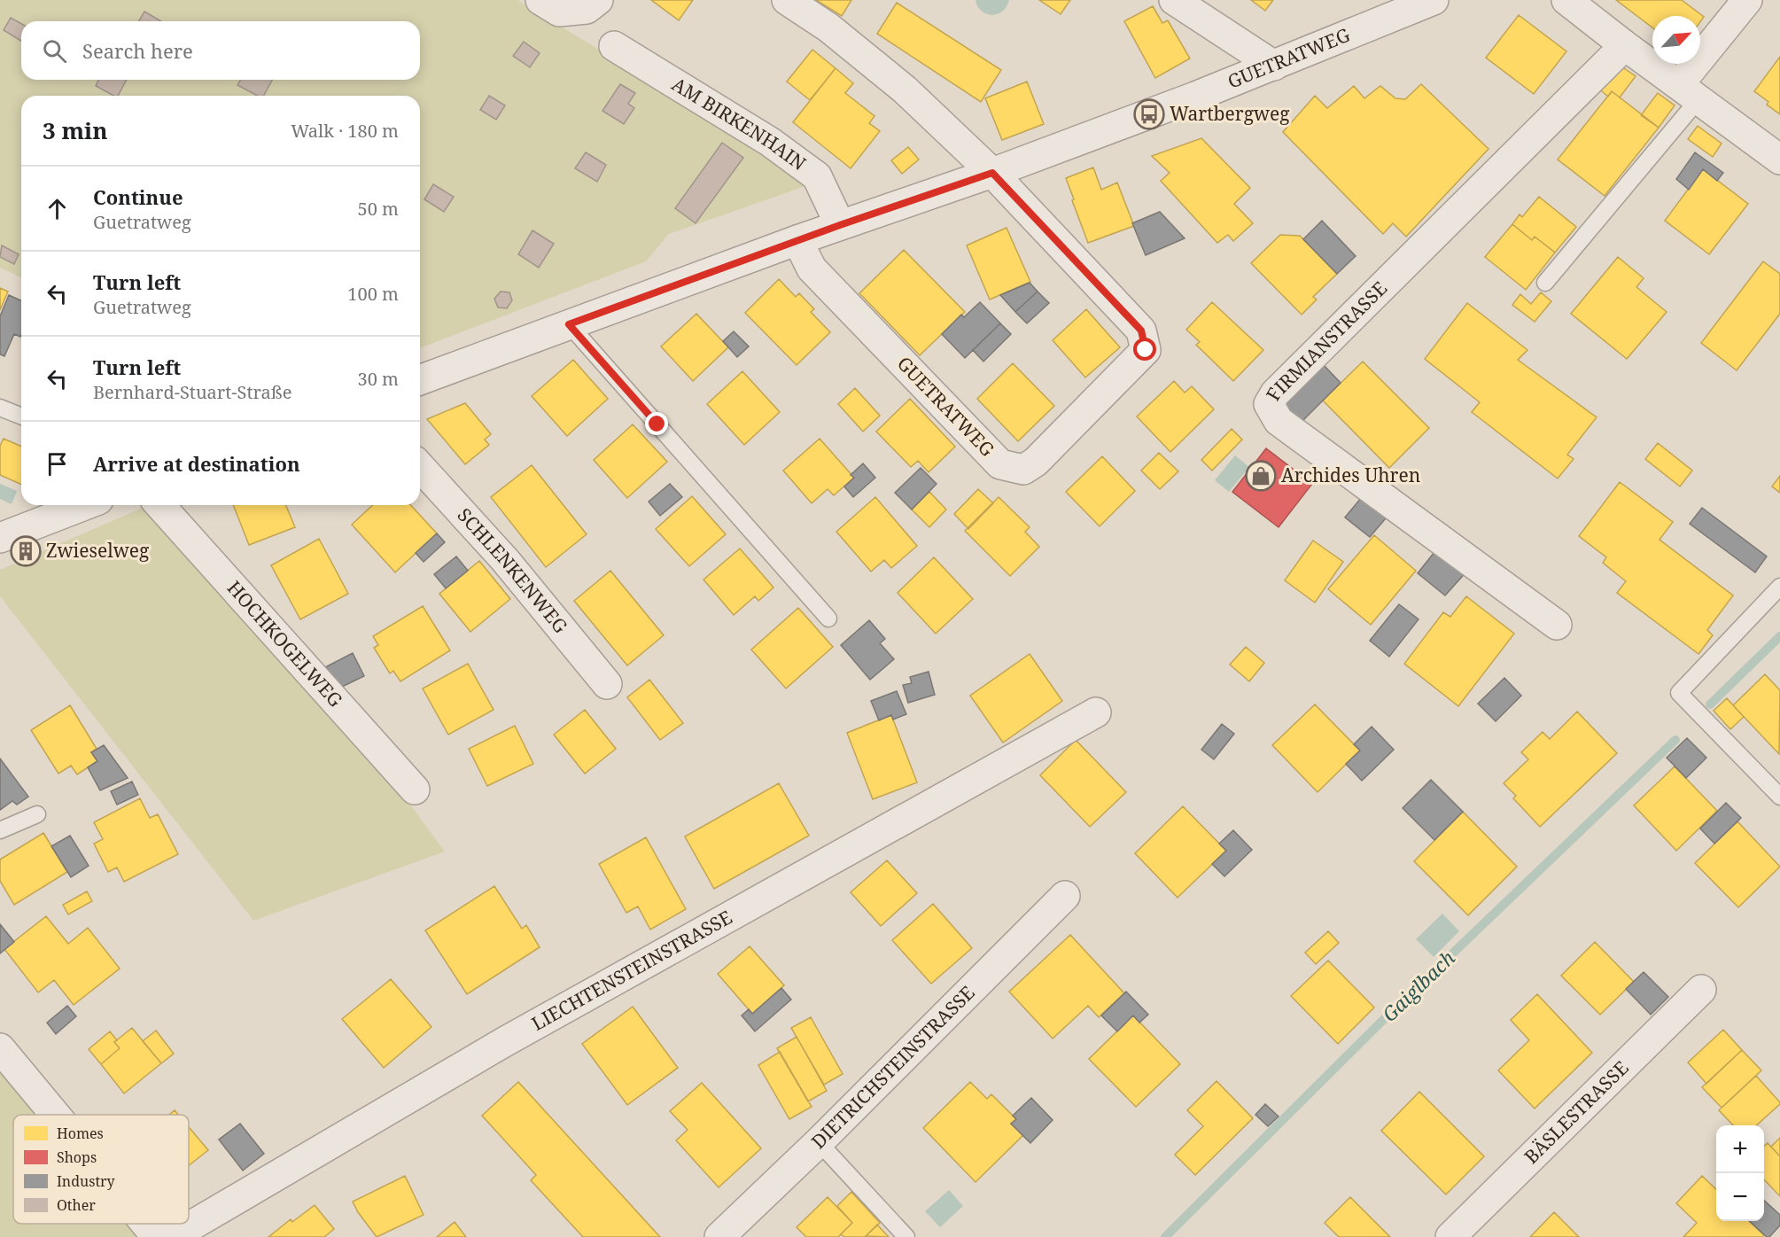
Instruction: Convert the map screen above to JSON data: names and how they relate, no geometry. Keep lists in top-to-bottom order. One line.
{"streets":{"street":["GUETRATWEG","AM BIRKENHAIN","FIRMIANSTRASSE","SCHLENKENWEG","HOCHKOGELWEG","LIECHTENSTEINSTRASSE","DIETRICHSTEINSTRASSE","BÄSLESTRASSE"]},"crossings":[["GUETRATWEG","AM BIRKENHAIN"]],"water":["Gaiglbach"],"places":{"bus stop":["Wartbergweg"],"shop":["Archides Uhren"],"building":["Zwieselweg"]},"legend":["Homes","Shops","Industry","Other"],"north":"top right","page":{"search":"Search here","heading":["3 min","Walk · 180 m"],"list":[["Continue","Guetratweg","50 m"],["Turn left","Guetratweg","100 m"],["Turn left","Bernhard-Stuart-Straße","30 m"],"Arrive at destination"],"map_buttons":["+","−"]}}
